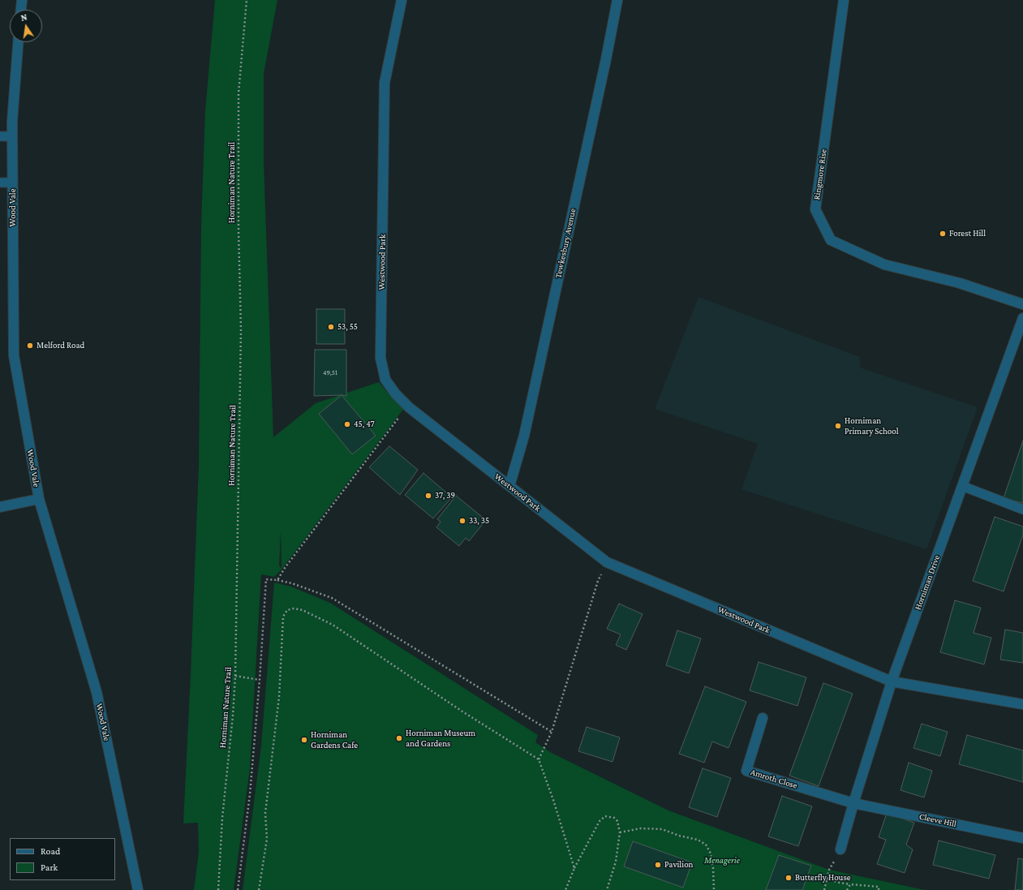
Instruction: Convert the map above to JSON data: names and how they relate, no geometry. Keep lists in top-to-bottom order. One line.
{"streets":{"street":["Ringmore Rise","Wood Vale","Tewkesbury Avenue","Westwood Park","Horniman Drive","Amroth Close","Cleeve Hill"],"path":["Horniman Nature Trail"]},"crossings":[["Tewkesbury Avenue","Westwood Park"],["Westwood Park","Horniman Drive"],["Horniman Drive","Amroth Close"],["Horniman Drive","Cleeve Hill"],["Amroth Close","Cleeve Hill"]],"parks":["Menagerie"],"places":["Forest Hill","53, 55","Melford Road","45, 47","Horniman Primary School","37, 39","33, 35","Horniman Museum and Gardens","Horniman Gardens Cafe","Pavilion","Butterfly House"],"house_numbers":["49,51"],"legend":["Road","Park"],"north":"top"}
